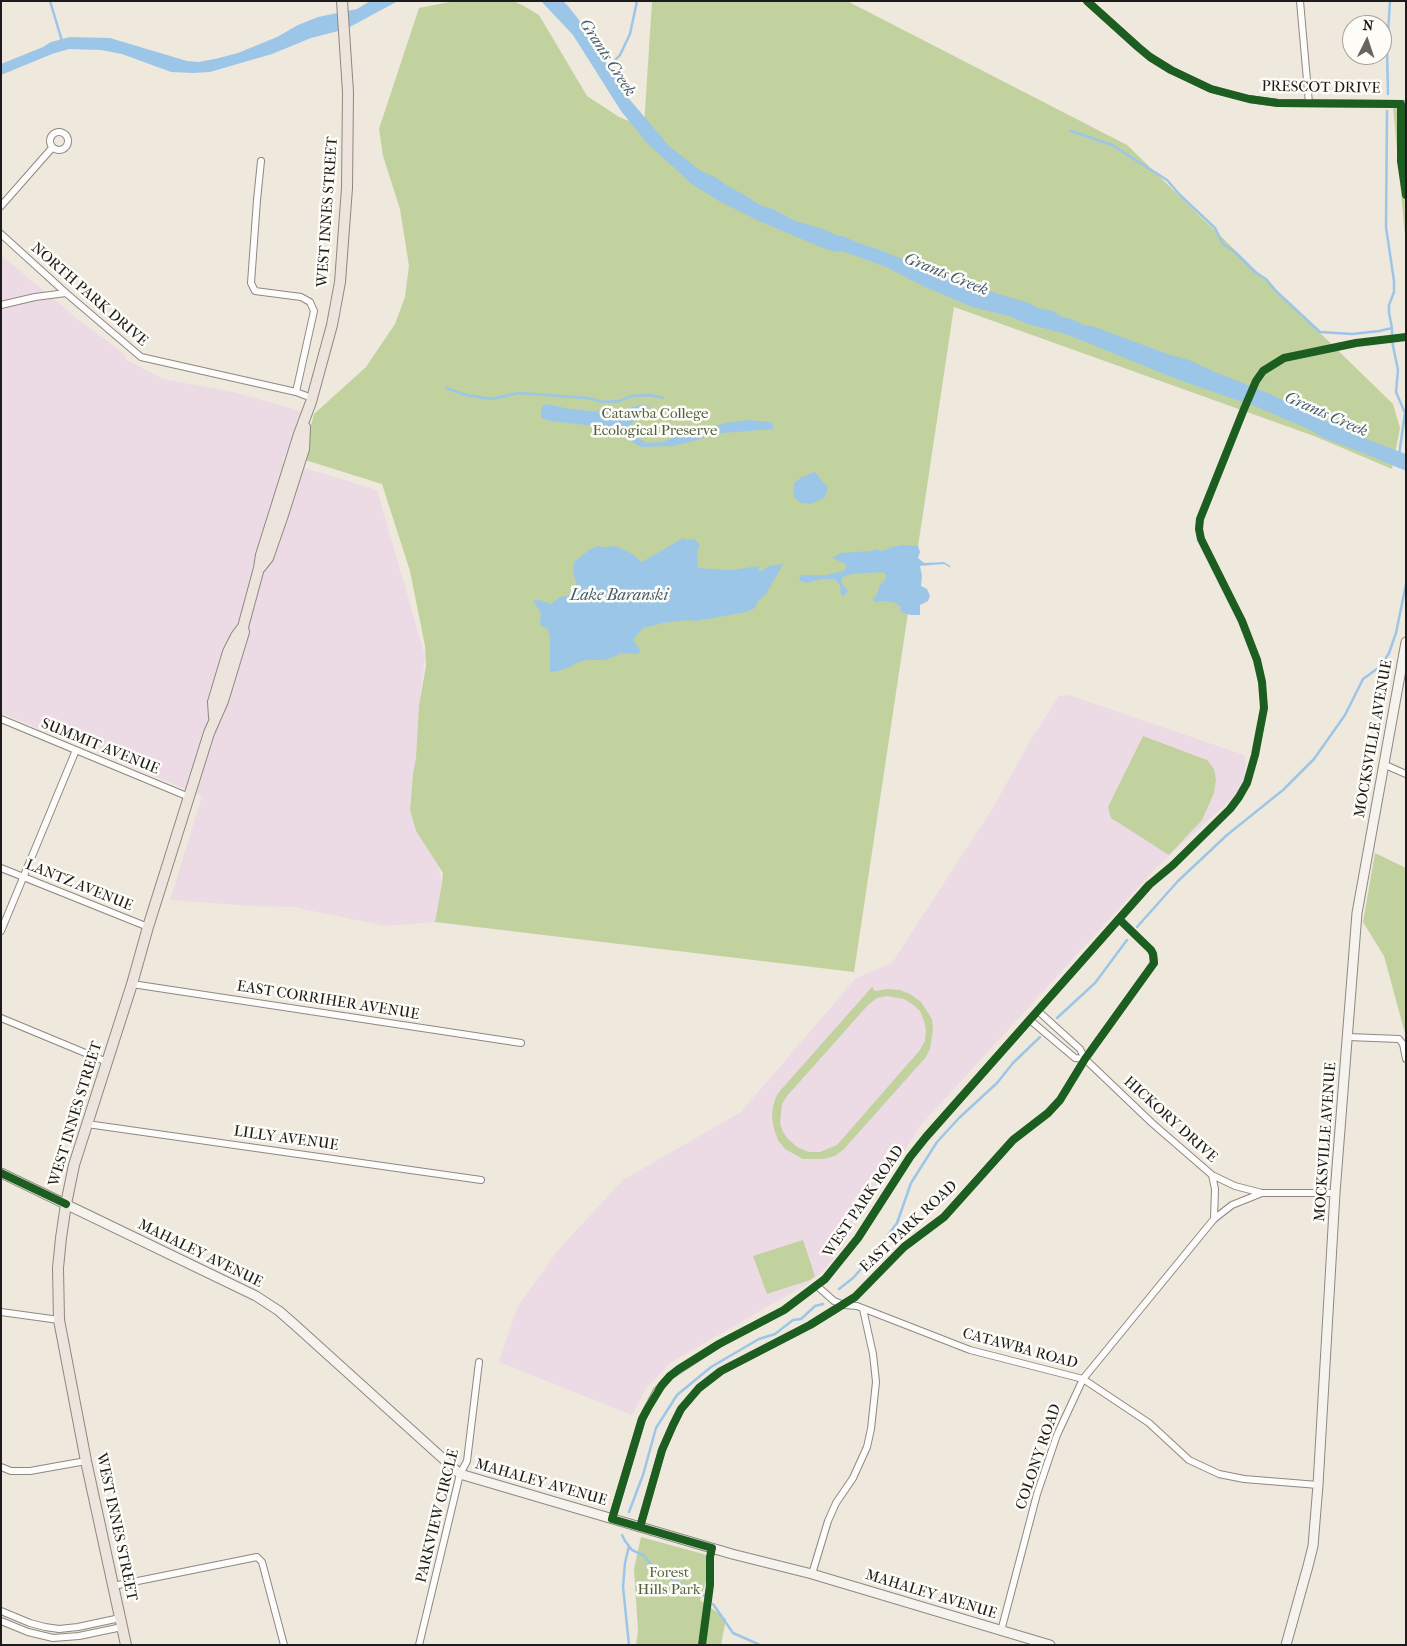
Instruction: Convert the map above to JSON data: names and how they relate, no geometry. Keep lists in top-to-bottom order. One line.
{"streets":{"main road":["WEST INNES STREET"],"street":["PRESCOT DRIVE","NORTH PARK DRIVE","MOCKSVILLE AVENUE","SUMMIT AVENUE","LANTZ AVENUE","EAST CORRIHER AVENUE","HICKORY DRIVE","LILLY AVENUE","WEST PARK ROAD","EAST PARK ROAD","MAHALEY AVENUE","CATAWBA ROAD","COLONY ROAD","PARKVIEW CIRCLE"]},"crossings":[["WEST INNES STREET","NORTH PARK DRIVE"],["WEST INNES STREET","SUMMIT AVENUE"],["WEST INNES STREET","LANTZ AVENUE"],["WEST INNES STREET","EAST CORRIHER AVENUE"],["WEST INNES STREET","LILLY AVENUE"],["WEST INNES STREET","MAHALEY AVENUE"],["MOCKSVILLE AVENUE","HICKORY DRIVE"],["MOCKSVILLE AVENUE","CATAWBA ROAD"],["HICKORY DRIVE","WEST PARK ROAD"],["HICKORY DRIVE","EAST PARK ROAD"],["HICKORY DRIVE","COLONY ROAD"],["WEST PARK ROAD","EAST PARK ROAD"],["WEST PARK ROAD","MAHALEY AVENUE"],["WEST PARK ROAD","CATAWBA ROAD"],["EAST PARK ROAD","MAHALEY AVENUE"],["EAST PARK ROAD","CATAWBA ROAD"],["MAHALEY AVENUE","COLONY ROAD"],["MAHALEY AVENUE","PARKVIEW CIRCLE"],["CATAWBA ROAD","COLONY ROAD"]],"water":["Grants Creek","Lake Baranski"],"parks":["Catawba College Ecological Preserve","Forest Hills Park"],"north":"top"}
